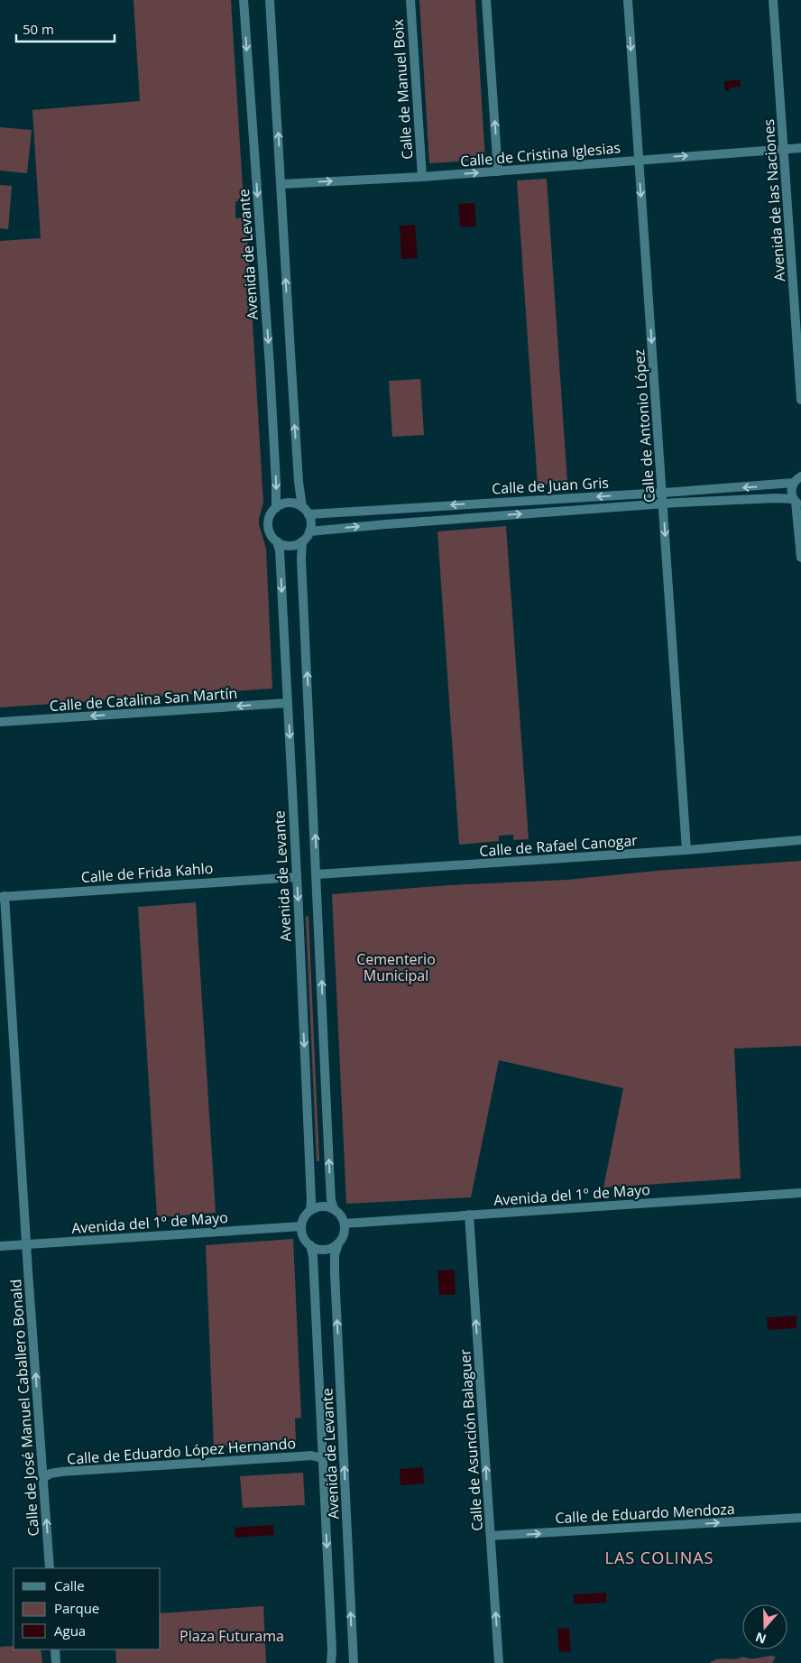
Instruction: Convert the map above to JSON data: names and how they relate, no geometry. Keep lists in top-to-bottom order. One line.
{"streets":{"street":["Calle de Manuel Boix","Calle de Cristina Iglesias","Avenida de las Naciones","Avenida de Levante","Calle de Antonio López","Calle de Juan Gris","Calle de Catalina San Martín","Calle de Rafael Canogar","Calle de Frida Kahlo","Avenida del 1º de Mayo","Calle de José Manuel Caballero Bonald","Calle de Asunción Balaguer","Calle de Eduardo López Hernando","Calle de Eduardo Mendoza"]},"crossings":[["Calle de Manuel Boix","Calle de Cristina Iglesias"],["Calle de Cristina Iglesias","Avenida de las Naciones"],["Calle de Cristina Iglesias","Calle de Antonio López"],["Avenida de Levante","Calle de Juan Gris"],["Avenida de Levante","Calle de Catalina San Martín"],["Avenida de Levante","Calle de Frida Kahlo"],["Avenida de Levante","Avenida del 1º de Mayo"],["Avenida de Levante","Calle de Eduardo López Hernando"],["Calle de Antonio López","Calle de Juan Gris"],["Calle de Antonio López","Calle de Rafael Canogar"],["Calle de Frida Kahlo","Calle de José Manuel Caballero Bonald"],["Avenida del 1º de Mayo","Calle de José Manuel Caballero Bonald"],["Avenida del 1º de Mayo","Calle de Asunción Balaguer"],["Calle de José Manuel Caballero Bonald","Calle de Eduardo López Hernando"],["Calle de Asunción Balaguer","Calle de Eduardo Mendoza"]],"one_way":["Calle de Cristina Iglesias","Calle de Antonio López","Calle de Catalina San Martín","Calle de José Manuel Caballero Bonald","Calle de Asunción Balaguer","Calle de Eduardo Mendoza"],"districts":["LAS COLINAS"],"parks":["Cementerio Municipal","Plaza Futurama"],"legend":["Calle","Parque","Agua"],"scale_bar":"50 m","north":"bottom"}
